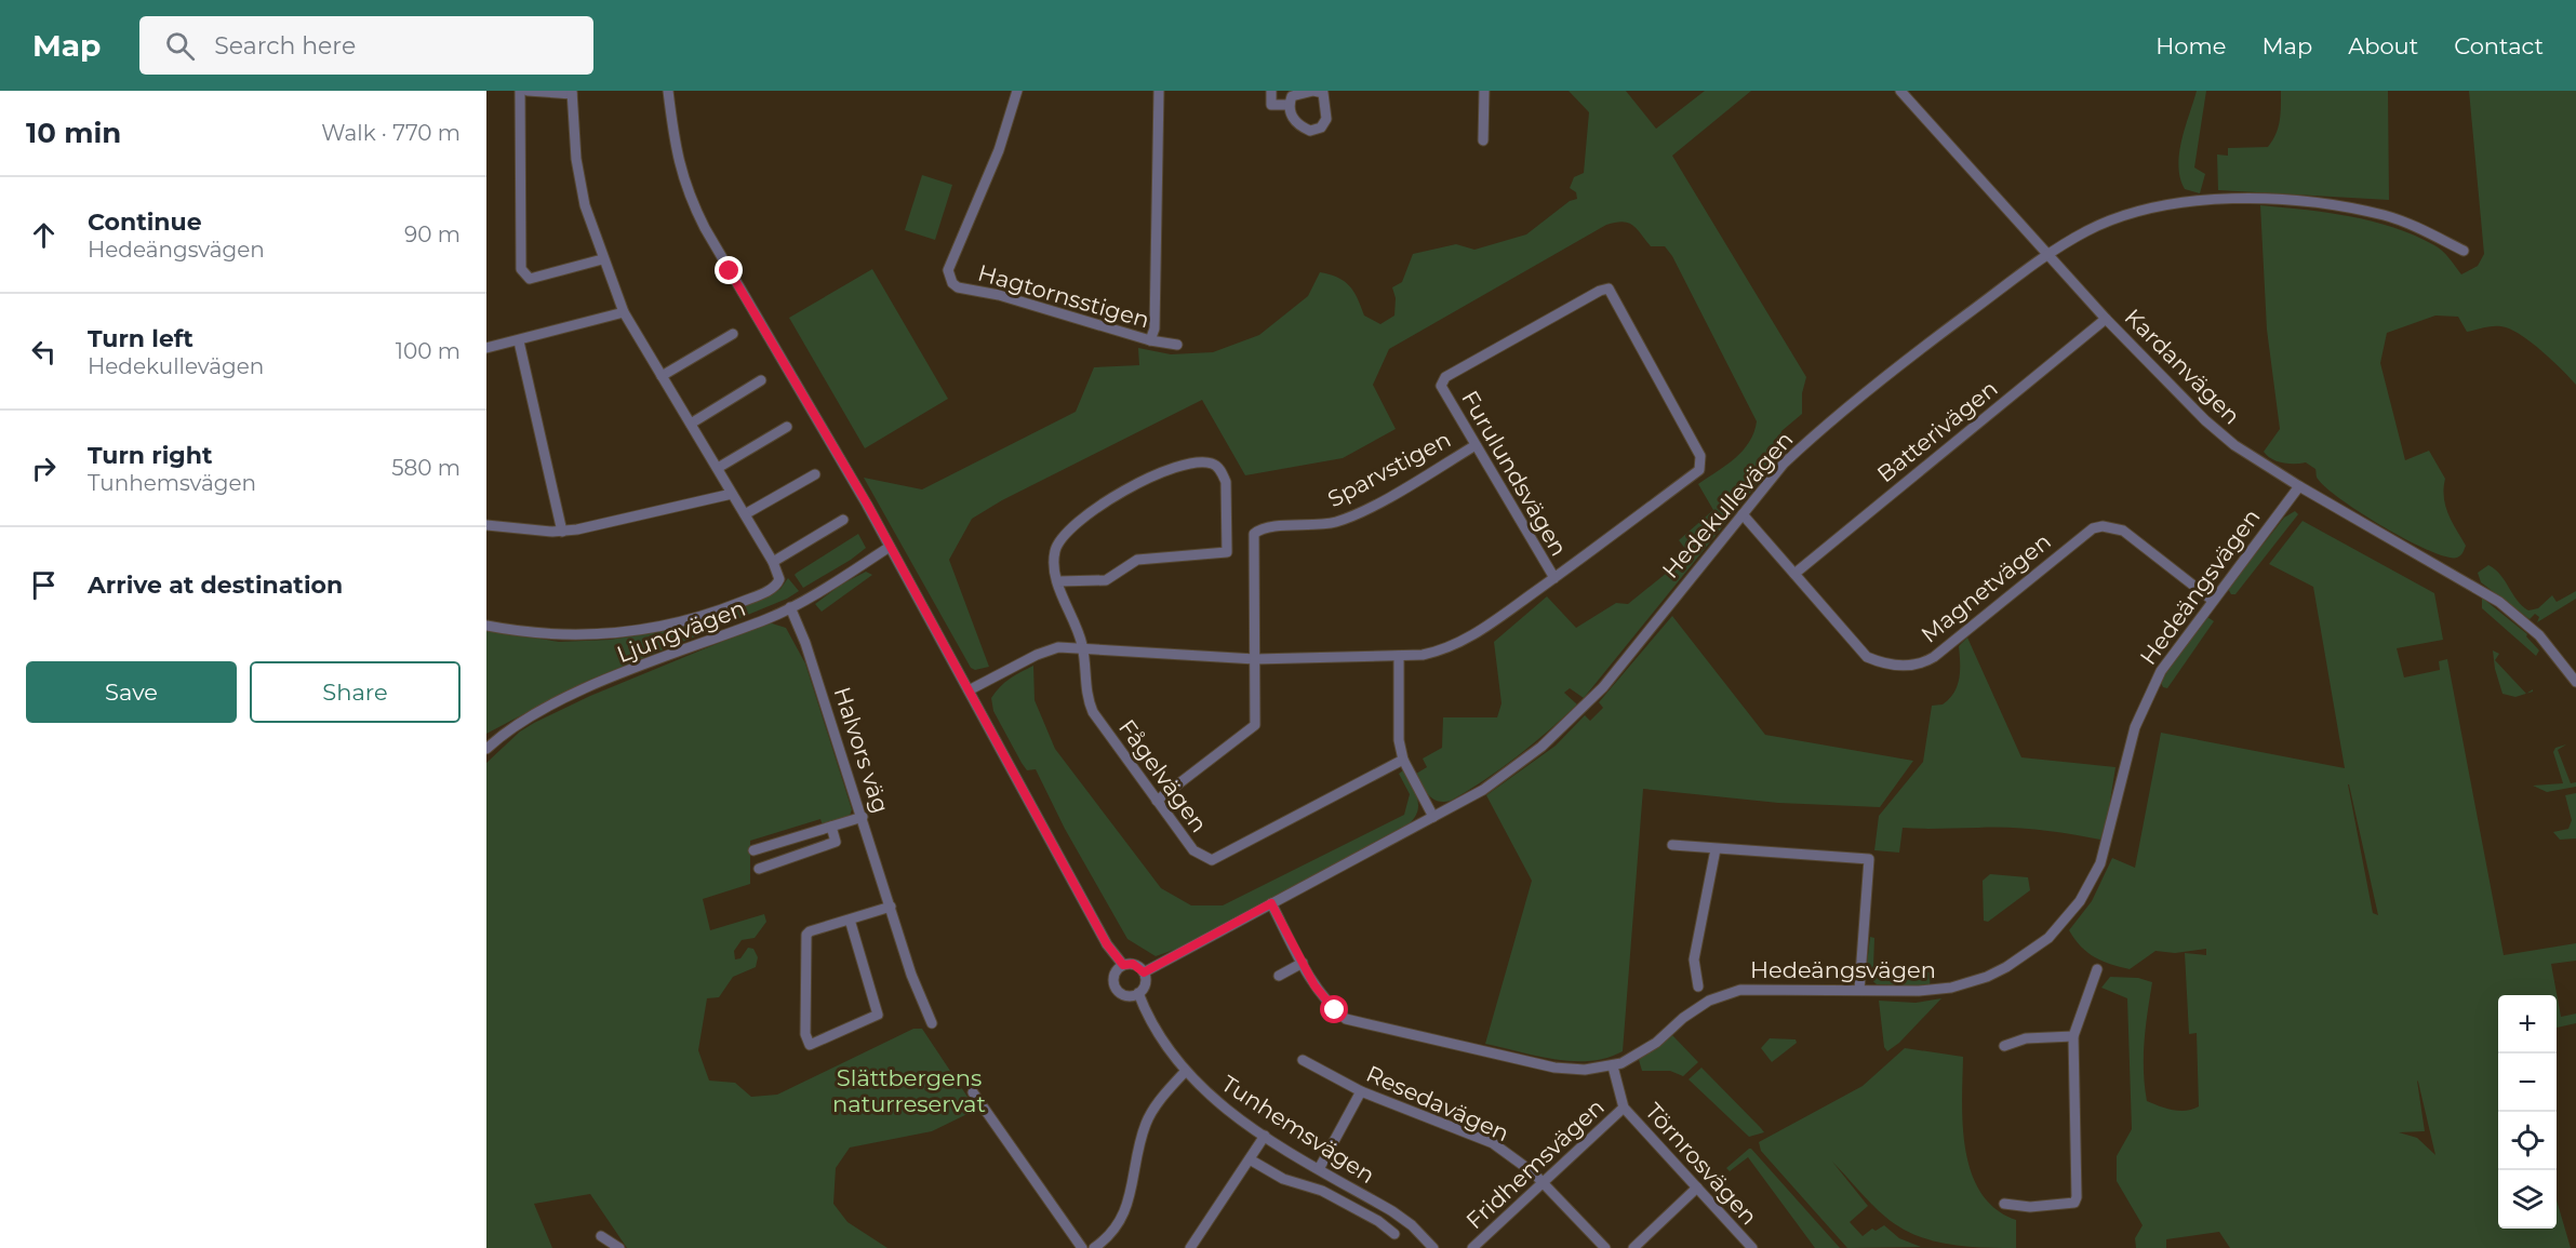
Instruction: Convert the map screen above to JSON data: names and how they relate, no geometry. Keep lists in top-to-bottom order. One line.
{"streets":{"street":["Hagtornsstigen","Kardanvägen","Batterivägen","Sparvstigen","Furulundsvägen","Hedekullevägen","Hedeängsvägen","Magnetvägen","Ljungvägen","Halvors väg","Fågelvägen","Resedavägen","Tunhemsvägen","Fridhemsvägen","Törnrosvägen"]},"crossings":[["Kardanvägen","Batterivägen"],["Kardanvägen","Hedekullevägen"],["Kardanvägen","Hedeängsvägen"],["Batterivägen","Magnetvägen"],["Sparvstigen","Furulundsvägen"],["Furulundsvägen","Fågelvägen"],["Hedekullevägen","Hedeängsvägen"],["Hedekullevägen","Magnetvägen"],["Hedekullevägen","Tunhemsvägen"],["Hedeängsvägen","Magnetvägen"],["Hedeängsvägen","Törnrosvägen"],["Ljungvägen","Halvors väg"],["Resedavägen","Fridhemsvägen"],["Fridhemsvägen","Törnrosvägen"]],"parks":["Slättbergens naturreservat"],"page":{"header":"Map","search":"Search here","nav":["Home","Map","About","Contact"],"heading":["10 min","Walk · 770 m"],"list":[["Continue","Hedeängsvägen","90 m"],["Turn left","Hedekullevägen","100 m"],["Turn right","Tunhemsvägen","580 m"],"Arrive at destination"],"buttons":["Save","Share"],"map_buttons":["+","−"]}}
